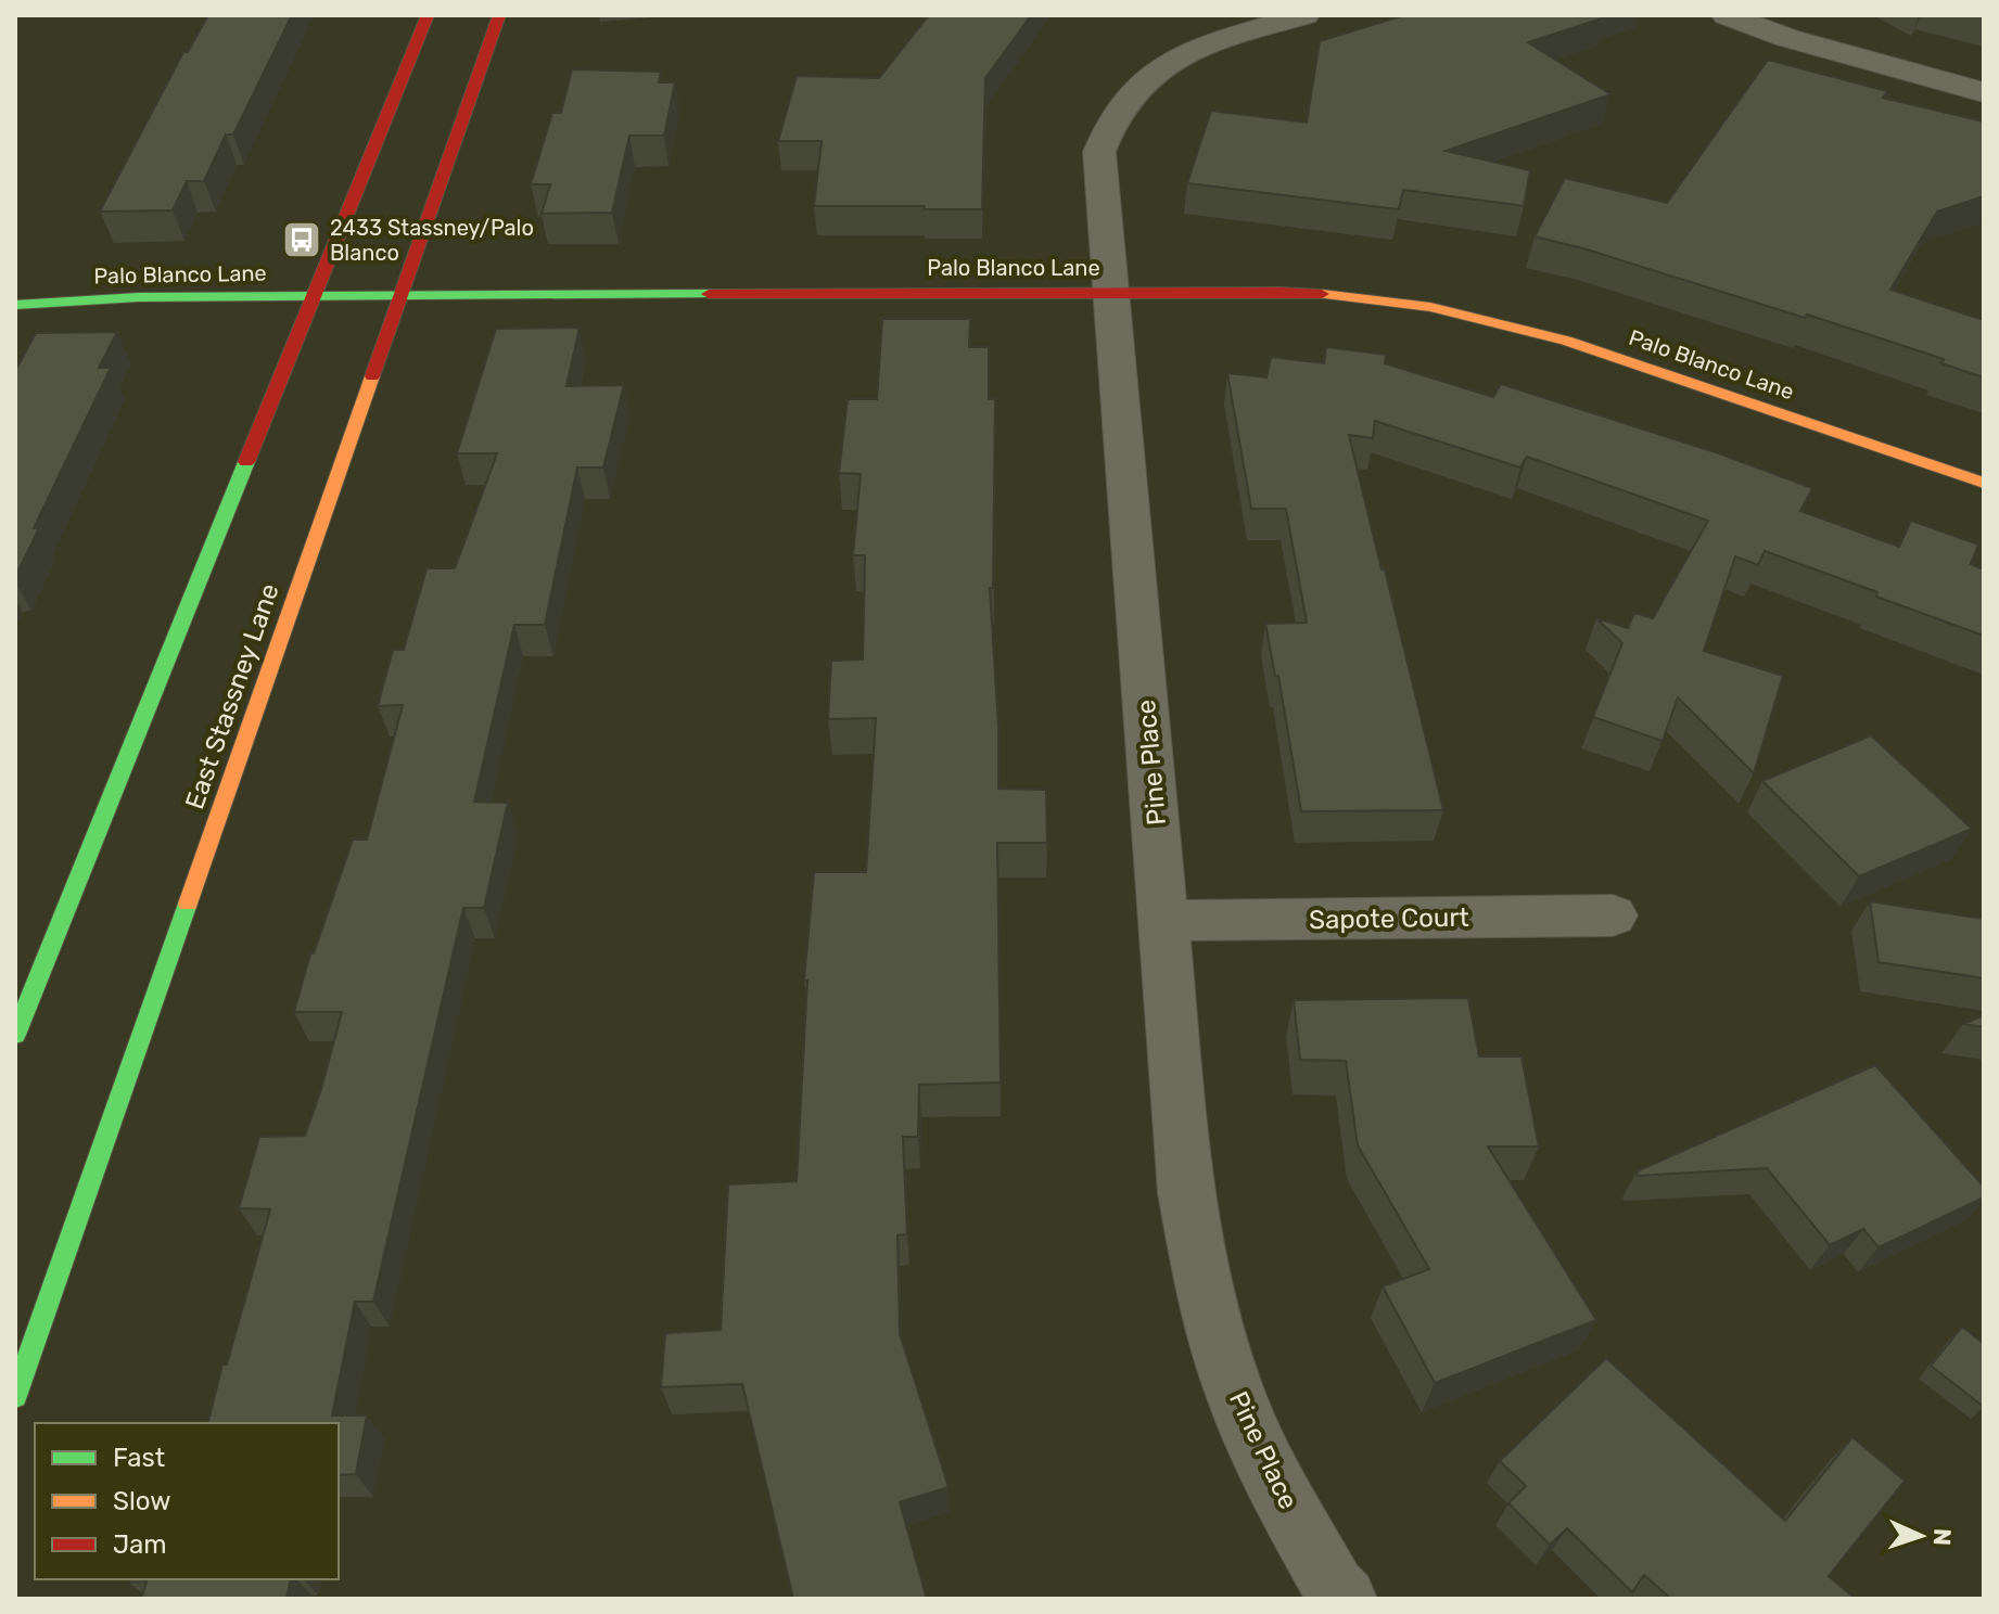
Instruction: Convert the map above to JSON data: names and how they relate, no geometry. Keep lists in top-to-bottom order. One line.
{"streets":{"main road":["Palo Blanco Lane","East Stassney Lane"],"street":["Pine Place","Sapote Court"]},"crossings":[["Palo Blanco Lane","East Stassney Lane"],["Palo Blanco Lane","Pine Place"],["Pine Place","Sapote Court"]],"places":{"bus stop":["2433 Stassney/Palo Blanco"]},"legend":["Fast","Slow","Jam"],"north":"right"}
